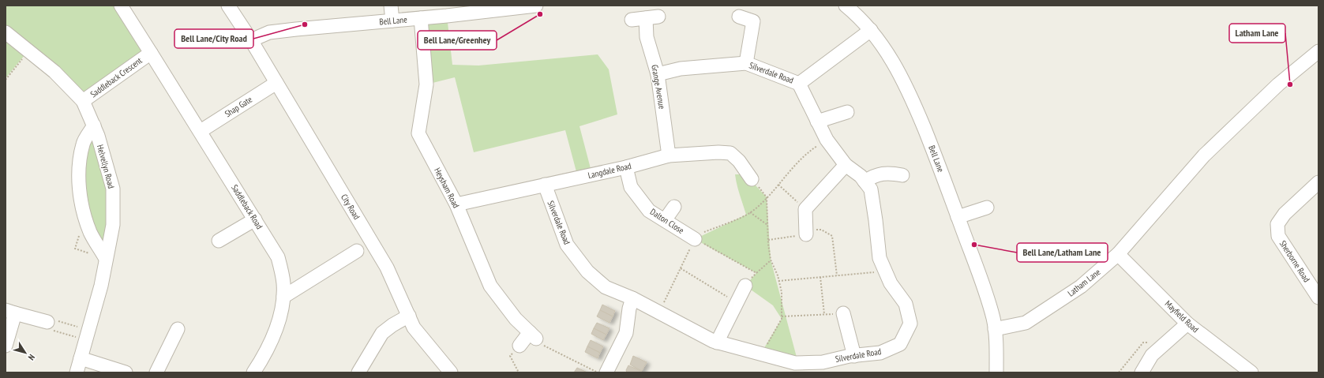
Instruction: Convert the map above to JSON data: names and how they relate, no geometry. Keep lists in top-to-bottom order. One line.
{"streets":{"street":["Bell Lane","Silverdale Road","Saddleback Crescent","Grange Avenue","Shap Gate","Helvellyn Road","Langdale Road","Heysham Road","Saddleback Road","City Road","Dalton Close","Sherborne Road","Latham Lane","Mayfield Road"]},"crossings":[["Bell Lane","Heysham Road"],["Bell Lane","City Road"],["Bell Lane","Latham Lane"],["Silverdale Road","Grange Avenue"],["Silverdale Road","Langdale Road"],["Saddleback Crescent","Helvellyn Road"],["Saddleback Crescent","Saddleback Road"],["Grange Avenue","Langdale Road"],["Shap Gate","Saddleback Road"],["Shap Gate","City Road"],["Langdale Road","Heysham Road"],["Langdale Road","Dalton Close"],["Latham Lane","Mayfield Road"]],"places":["Bell Lane/Greenhey","Bell Lane/City Road","Latham Lane","Bell Lane/Latham Lane"],"north":"bottom right"}
